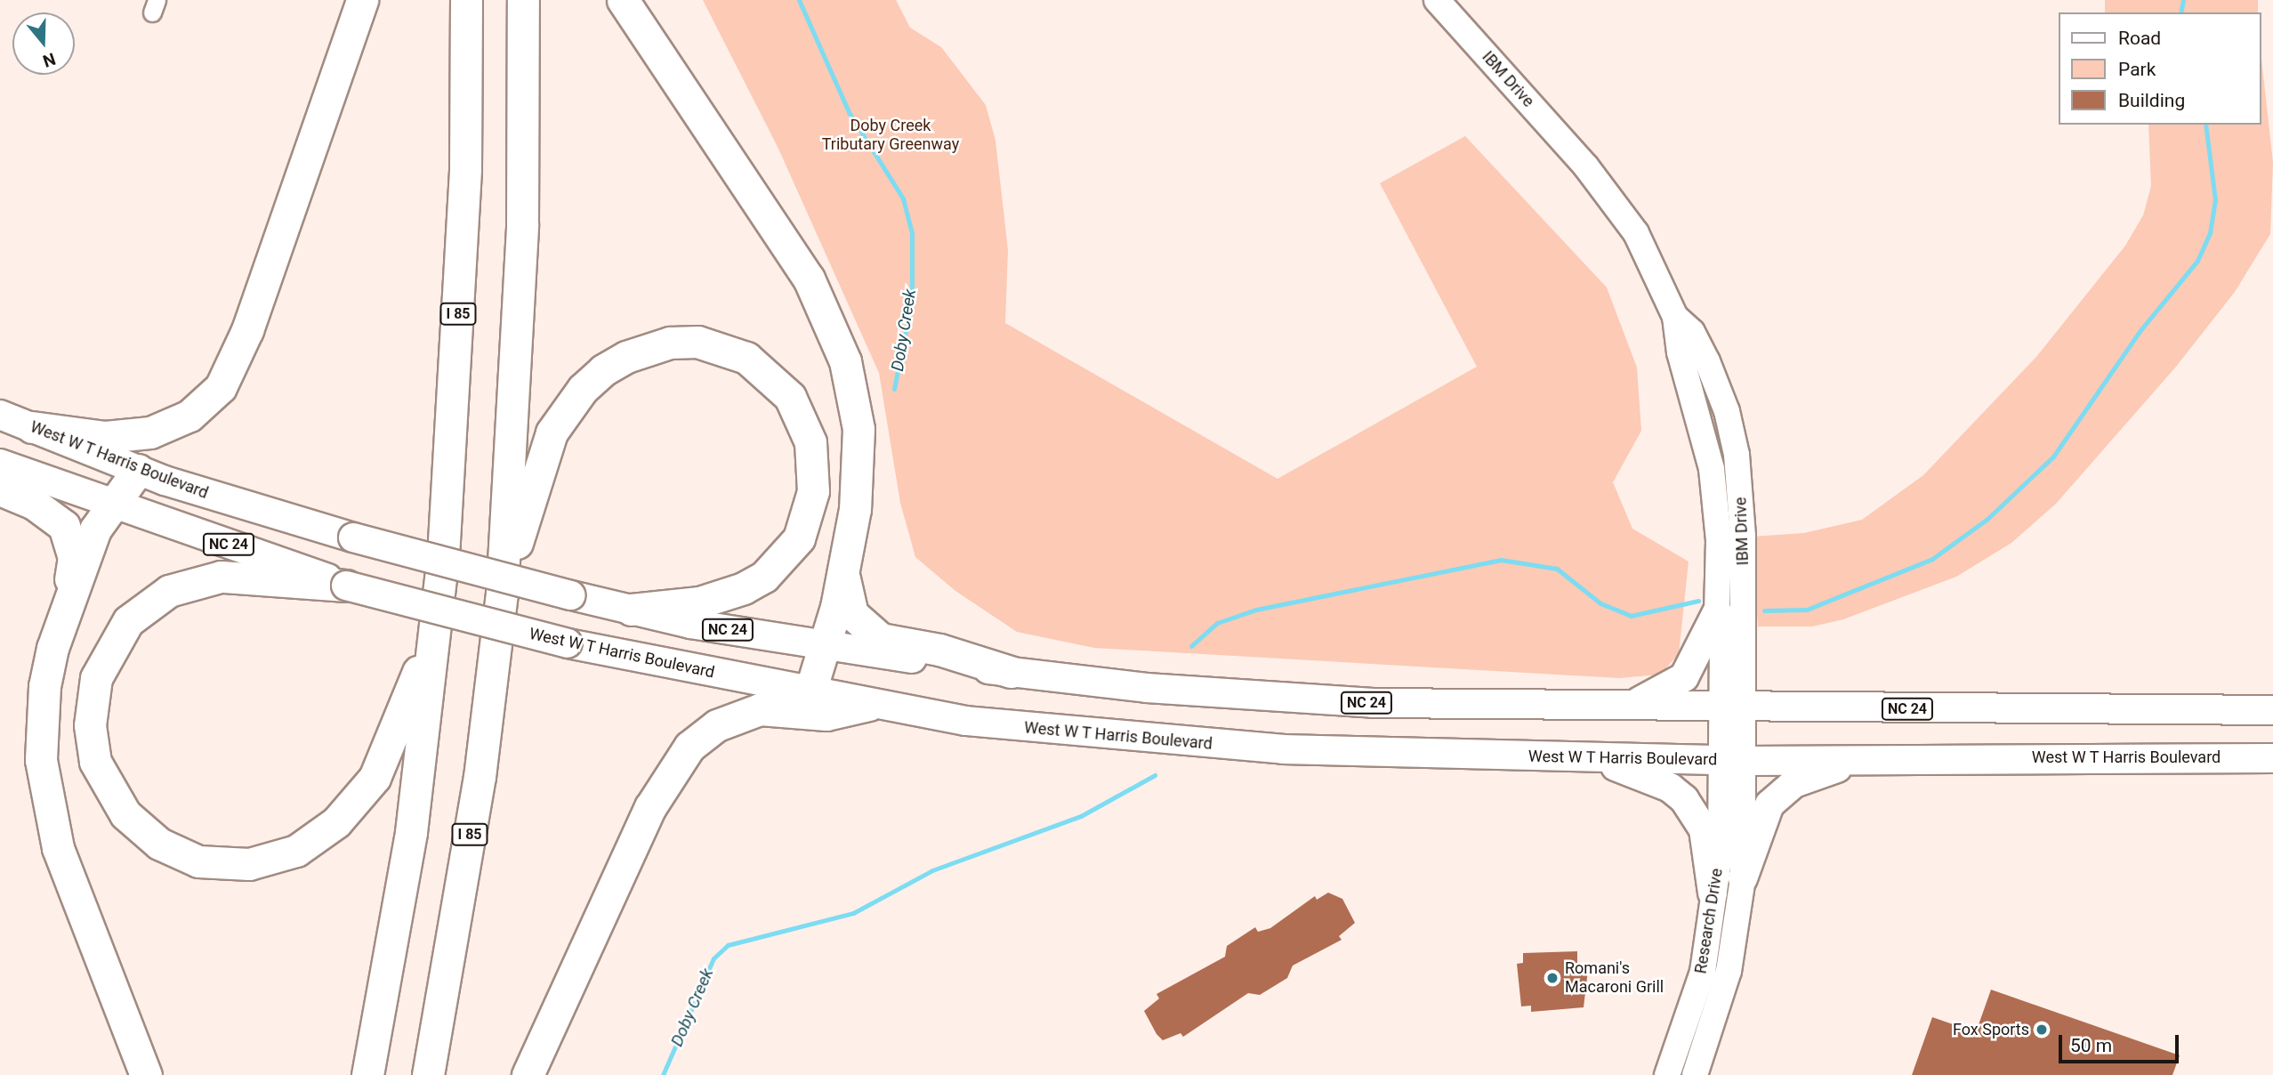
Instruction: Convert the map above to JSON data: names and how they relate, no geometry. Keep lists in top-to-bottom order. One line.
{"streets":{"highway":["I 85"],"main road":["West W T Harris Boulevard","NC 24"],"street":["IBM Drive","Research Drive"]},"crossings":[["IBM Drive","West W T Harris Boulevard"],["IBM Drive","Research Drive"],["West W T Harris Boulevard","Research Drive"]],"water":["Doby Creek"],"parks":["Doby Creek Tributary Greenway"],"places":["Romani's Macaroni Grill","Fox Sports"],"legend":["Road","Park","Building"],"scale_bar":"50 m","north":"bottom"}
